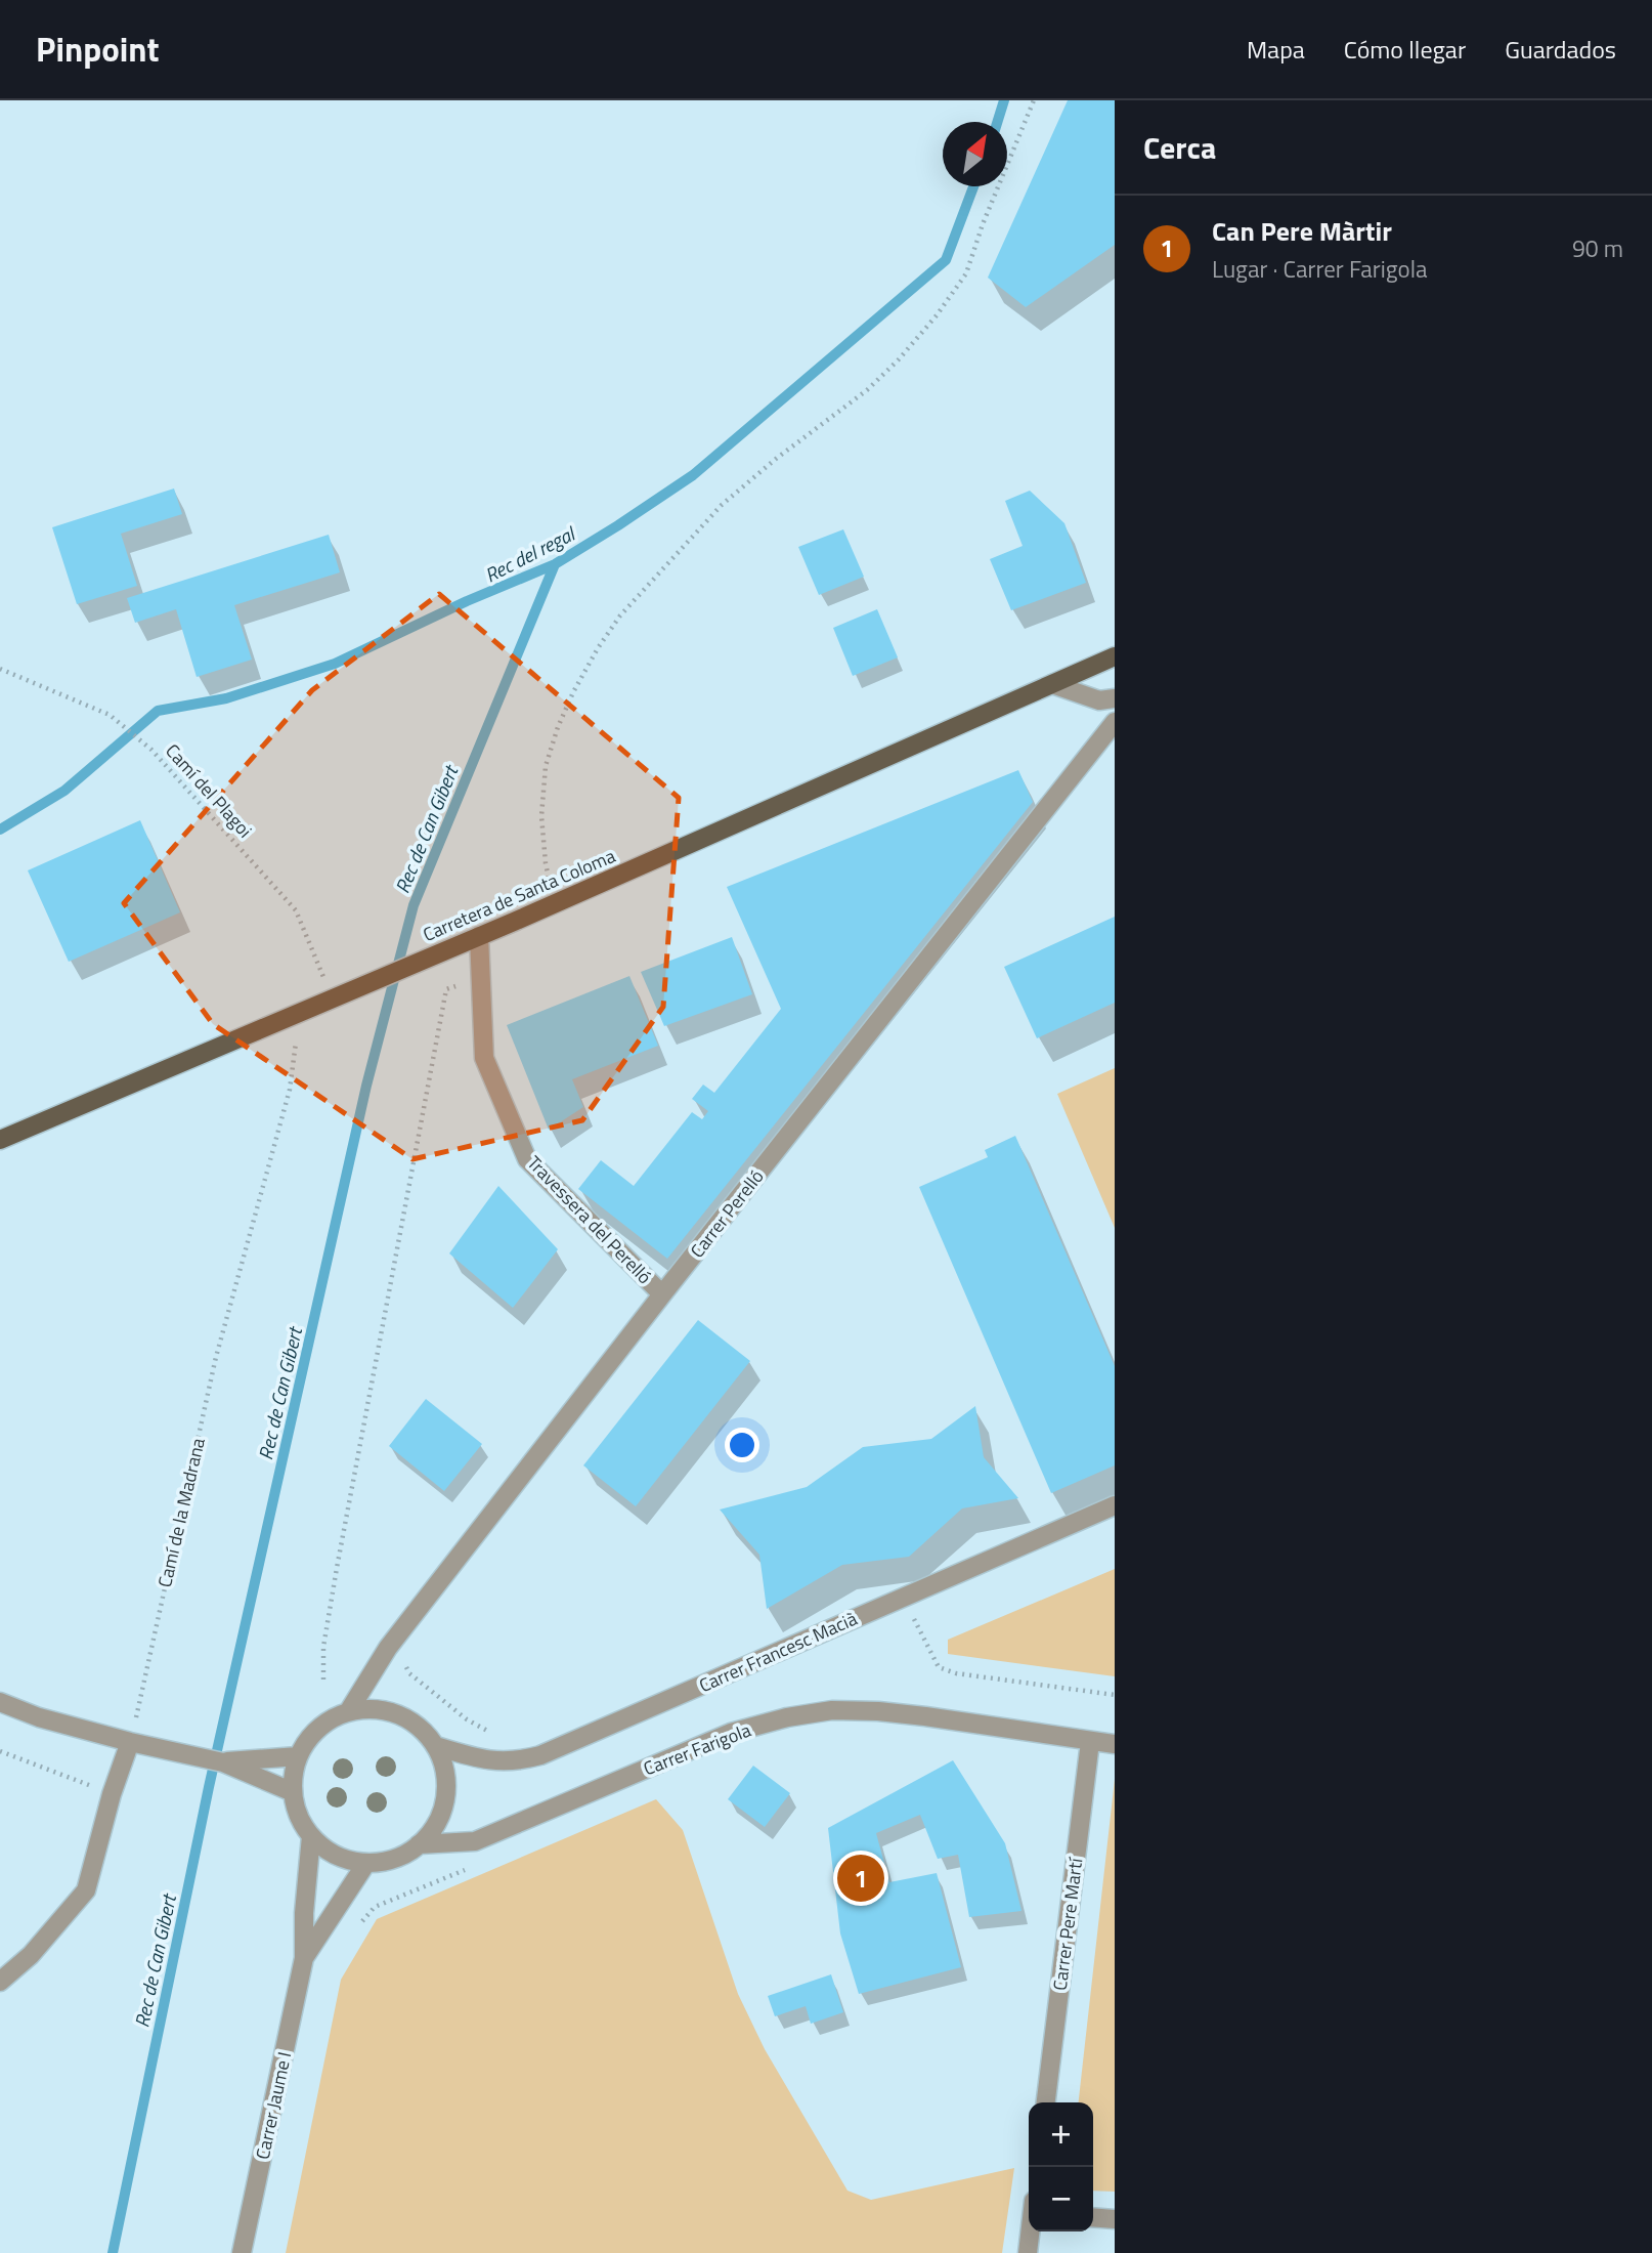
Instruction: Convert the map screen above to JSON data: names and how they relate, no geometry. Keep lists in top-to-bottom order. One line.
{"streets":{"main road":["Carretera de Santa Coloma"],"street":["Carrer Perelló","Travessera del Perelló","Carrer Francesc Macià","Carrer Farigola","Carrer Pere Martí","Carrer Jaume I"],"path":["Camí del Plagoi","Camí de la Madrana"]},"crossings":[["Camí del Plagoi","Carretera de Santa Coloma"],["Carretera de Santa Coloma","Travessera del Perelló"],["Carretera de Santa Coloma","Camí de la Madrana"],["Carrer Perelló","Travessera del Perelló"],["Carrer Perelló","Carrer Francesc Macià"],["Carrer Perelló","Carrer Farigola"],["Carrer Perelló","Carrer Jaume I"],["Carrer Francesc Macià","Carrer Farigola"],["Carrer Francesc Macià","Carrer Jaume I"],["Carrer Farigola","Carrer Pere Martí"],["Carrer Farigola","Carrer Jaume I"]],"water":["Rec del regal","Rec de Can Gibert"],"north":"top right","page":{"header":"Pinpoint","nav":["Mapa","Cómo llegar","Guardados"],"heading":"Cerca","list":[{"mark":"1","name":"Can Pere Màrtir","note":"Lugar · Carrer Farigola","value":"90 m"}],"pins":"1","map_buttons":["+","−"]}}
